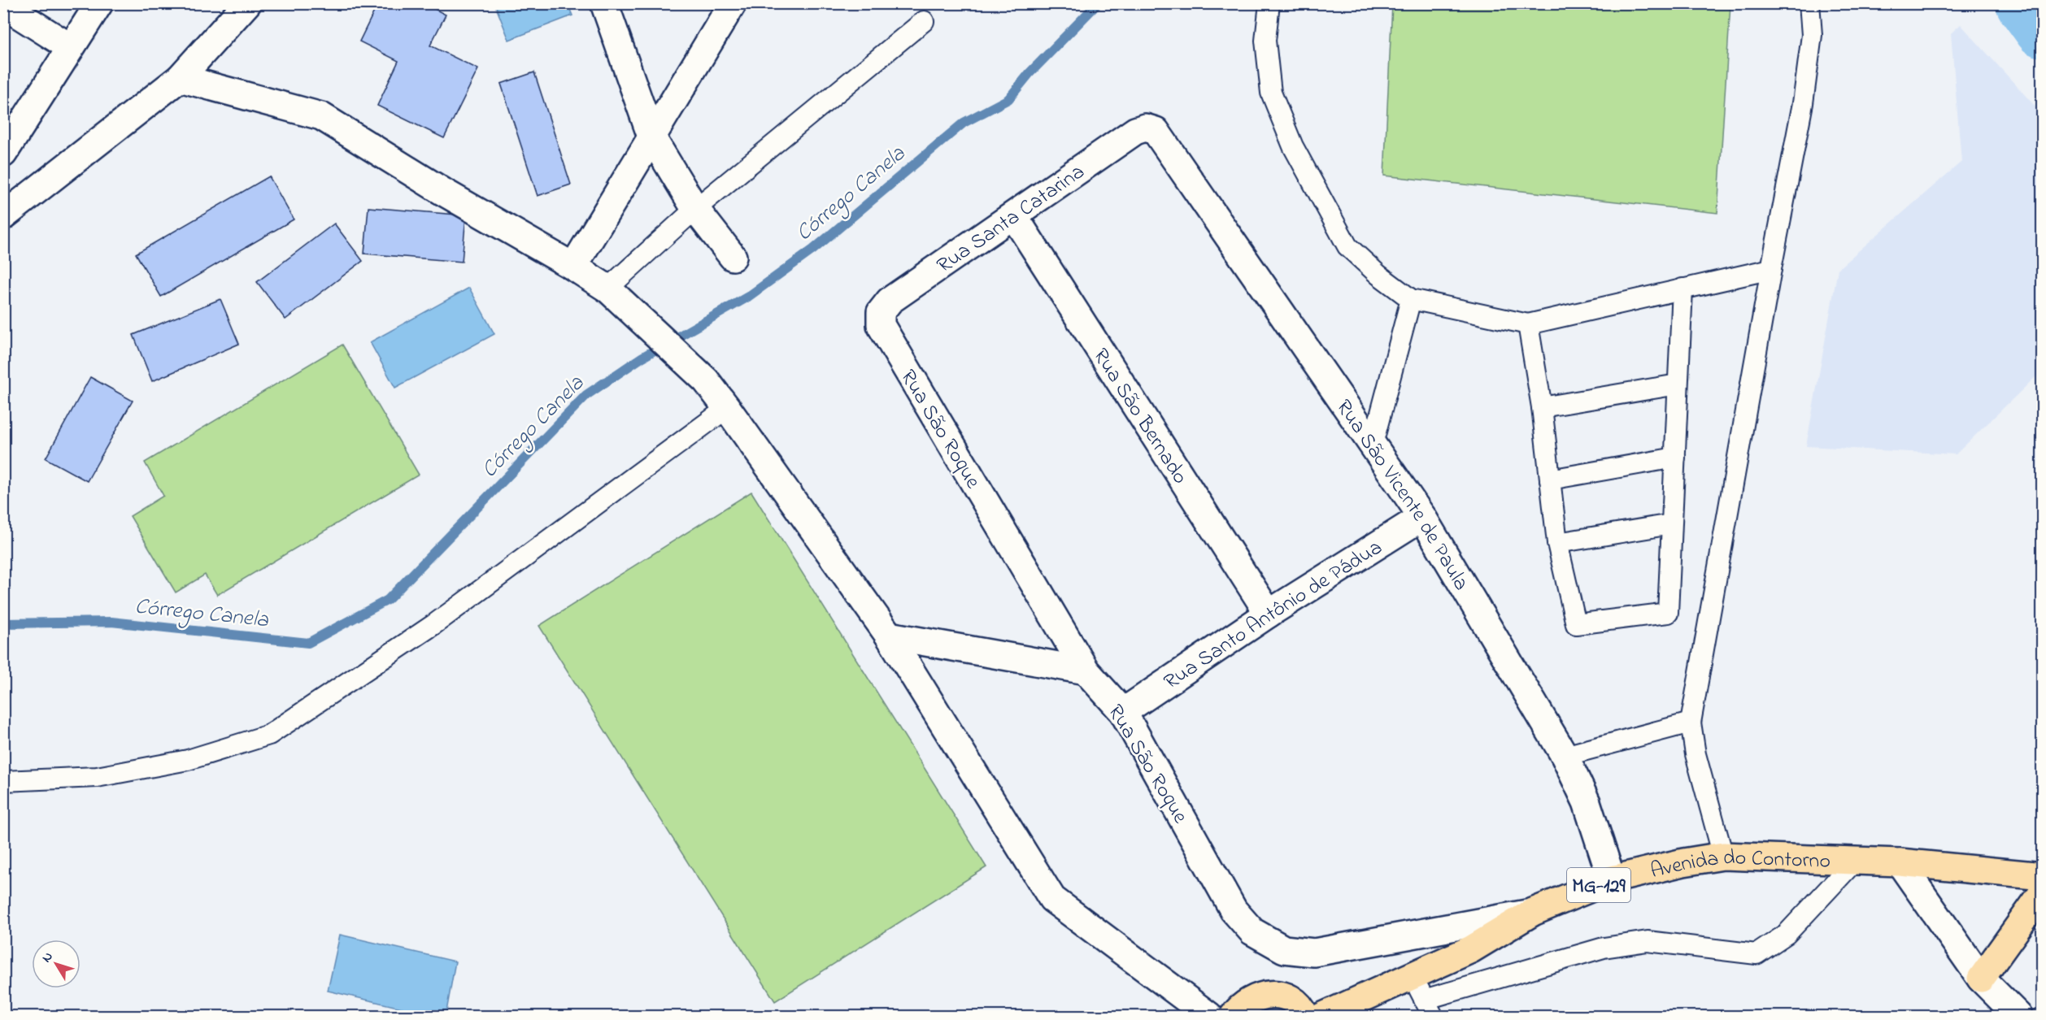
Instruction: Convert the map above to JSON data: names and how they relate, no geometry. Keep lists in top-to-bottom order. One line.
{"streets":{"main road":["Avenida do Contorno","MG-129"],"street":["Rua Santa Catarina","Rua São Bernado","Rua São Roque","Rua São Vicente de Paula","Rua Santo Antônio de Pádua"]},"crossings":[["Rua Santa Catarina","Rua São Bernado"],["Rua Santa Catarina","Rua São Roque"],["Rua Santa Catarina","Rua São Vicente de Paula"],["Rua São Bernado","Rua Santo Antônio de Pádua"],["Rua São Roque","Rua Santo Antônio de Pádua"],["Rua São Roque","Avenida do Contorno"],["Rua São Vicente de Paula","Rua Santo Antônio de Pádua"],["Rua São Vicente de Paula","Avenida do Contorno"]],"water":["Córrego Canela"],"north":"top left"}
